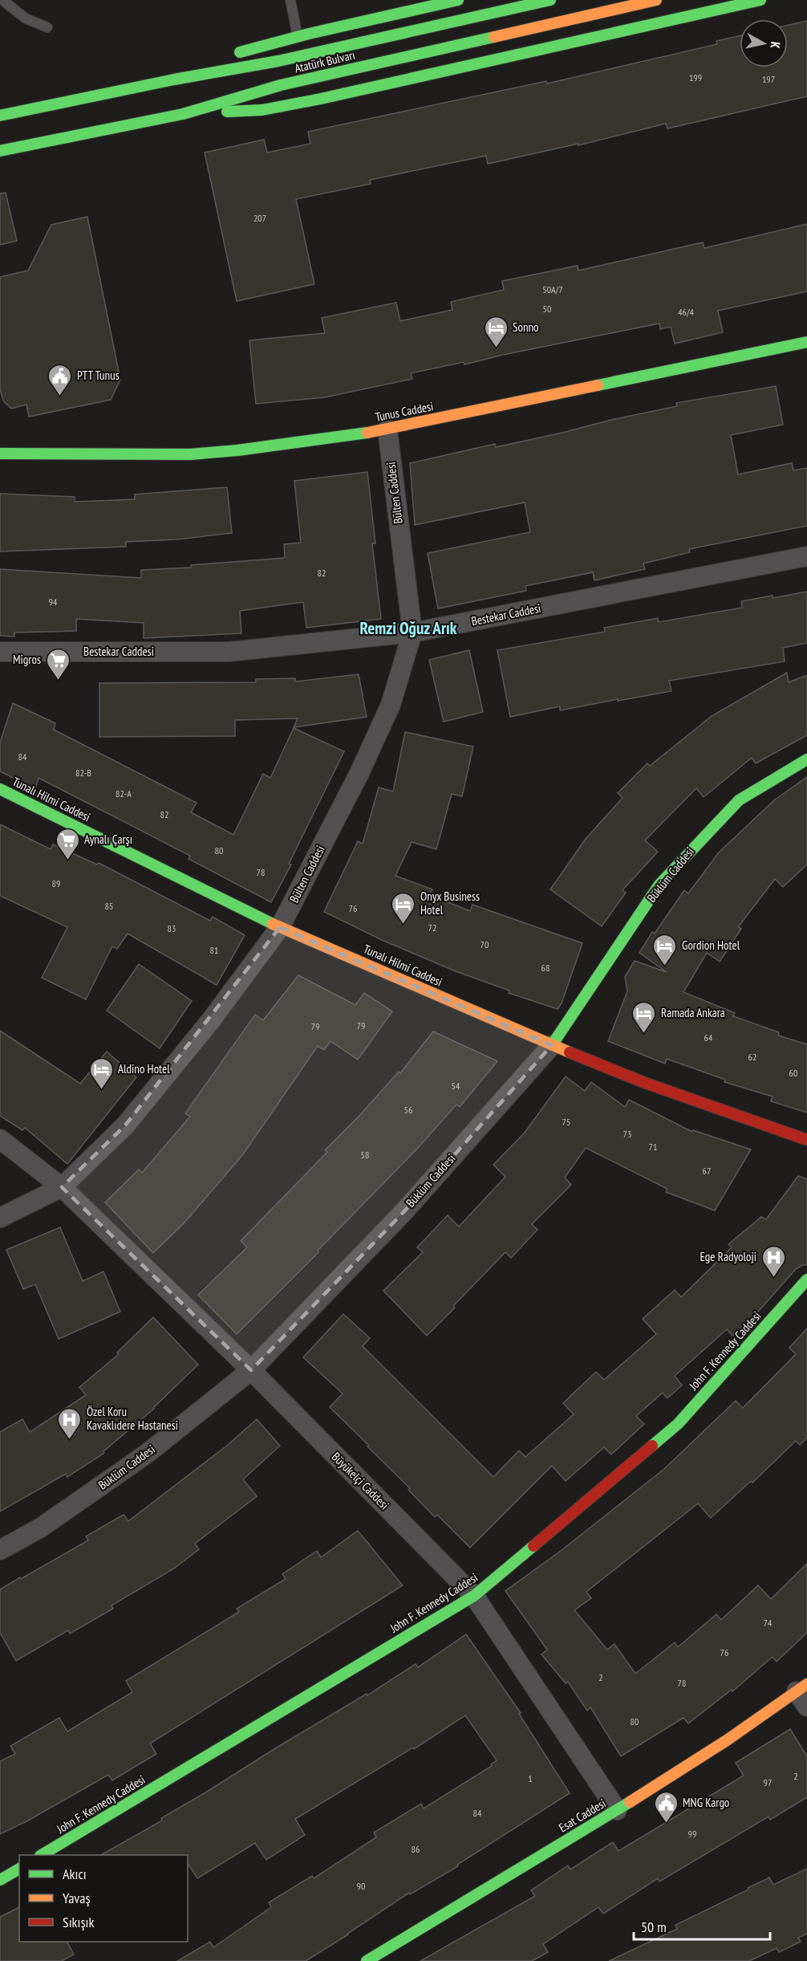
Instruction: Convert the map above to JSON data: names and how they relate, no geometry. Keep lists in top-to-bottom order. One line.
{"streets":{"main road":["Atatürk Bulvarı","Tunus Caddesi","Tunalı Hilmi Caddesi","Büklüm Caddesi","John F. Kennedy Caddesi","Esat Caddesi"],"street":["Bülten Caddesi","Bestekar Caddesi","Büyükelçi Caddesi"]},"crossings":[["Tunus Caddesi","Bülten Caddesi"],["Bülten Caddesi","Bestekar Caddesi"],["Bülten Caddesi","Tunalı Hilmi Caddesi"],["Bülten Caddesi","Büyükelçi Caddesi"],["Tunalı Hilmi Caddesi","Büklüm Caddesi"],["Büklüm Caddesi","Büyükelçi Caddesi"],["John F. Kennedy Caddesi","Büyükelçi Caddesi"],["Büyükelçi Caddesi","Esat Caddesi"]],"districts":["Remzi Oğuz Arık"],"places":{"hotel":["Sonno","Onyx Business Hotel","Gordion Hotel","Ramada Ankara","Aldino Hotel"],"public building":["PTT Tunus","MNG Kargo"],"supermarket":["Migros","Aynalı Çarşı"],"hospital":["Ege Radyoloji","Özel Koru Kavaklıdere Hastanesi"]},"house_numbers":["199","197","207","50A/7","50","46/4","82","94","84","82-B","82-A","82","80","78","89","85","76","72","83","70","81","68","79","79","64","62","60","54","56","75","73","71","58","67","74","76","2","78","80","2","1","97","84","99","86","90"],"legend":["Akıcı","Yavaş","Sıkışık"],"scale_bar":"50 m","north":"right"}
